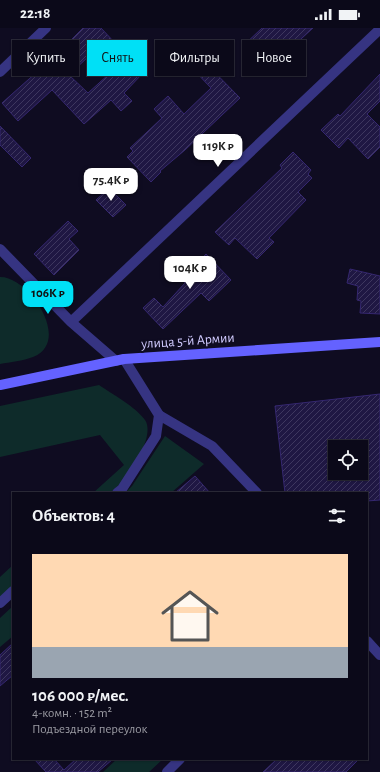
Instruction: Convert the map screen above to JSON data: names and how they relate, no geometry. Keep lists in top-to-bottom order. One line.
{"streets":{"street":["улица 5-й Армии"]},"page":{"status":"22:18","chip":["Купить","Снять","Фильтры","Новое"],"price":["119K ₽","75.4K ₽","104K ₽","106K ₽"],"heading":"Объектов: 4","list":[{"name":"106 000 ₽/мес.","note":"4-комн. · 152 m² · Подъездной переулок"}]}}
